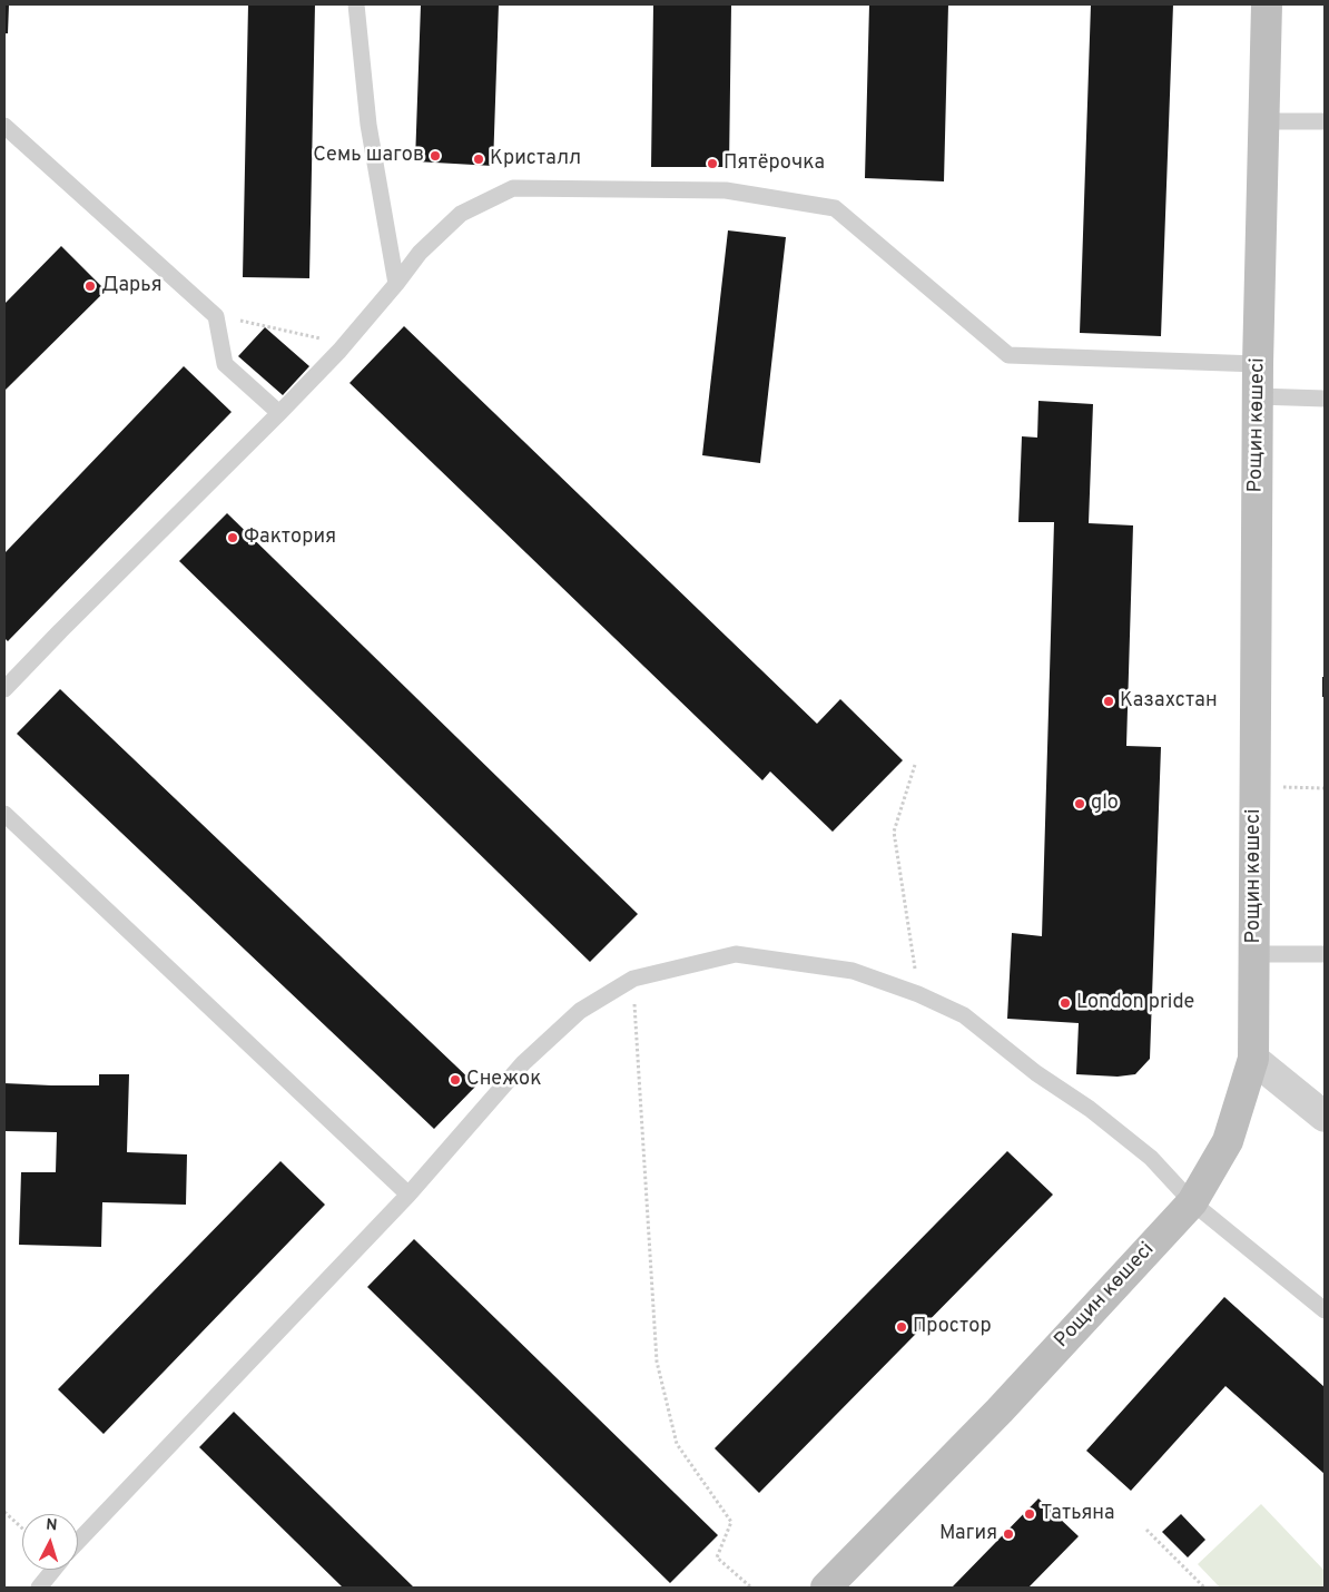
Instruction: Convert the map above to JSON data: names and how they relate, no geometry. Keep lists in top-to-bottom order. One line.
{"streets":{"street":["Рощин көшесі"]},"places":["Семь шагов","Кристалл","Пятёрочка","Дарья","Фактория","Казахстан","glo","London pride","Снежок","Простор","Татьяна","Магия"],"north":"top"}
